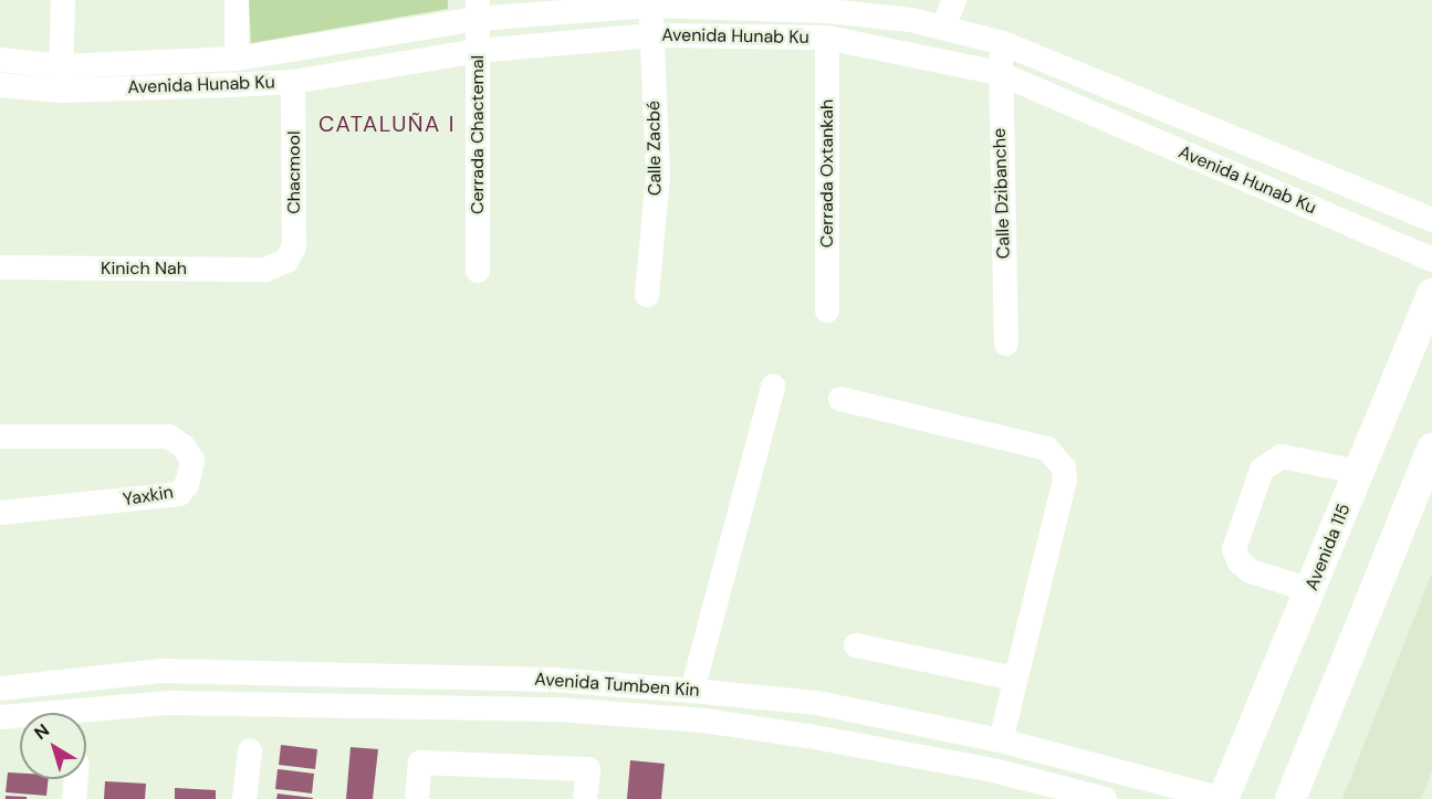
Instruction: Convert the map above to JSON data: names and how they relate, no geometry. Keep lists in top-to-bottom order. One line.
{"streets":{"main road":["Avenida 115"],"street":["Avenida Hunab Ku","Cerrada Chactemal","Calle Zacbé","Chacmool","Cerrada Oxtankah","Calle Dzibanche","Kinich Nah","Yaxkin","Avenida Tumben Kin"]},"crossings":[["Avenida Hunab Ku","Cerrada Chactemal"],["Avenida Hunab Ku","Calle Zacbé"],["Avenida Hunab Ku","Chacmool"],["Avenida Hunab Ku","Cerrada Oxtankah"],["Avenida Hunab Ku","Calle Dzibanche"],["Chacmool","Kinich Nah"],["Avenida 115","Avenida Tumben Kin"]],"districts":["CATALUÑA I"],"north":"top left"}
